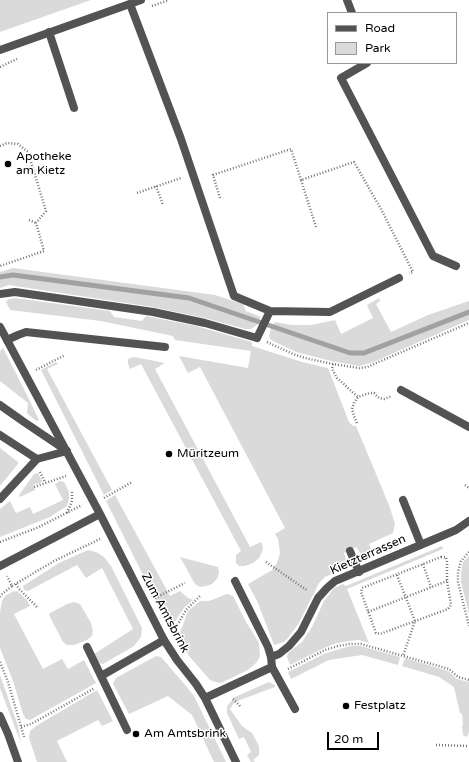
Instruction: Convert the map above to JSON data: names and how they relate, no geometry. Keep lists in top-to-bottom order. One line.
{"streets":{"street":["Kietzterrassen","Zum Amtsbrink"]},"places":["Apotheke am Kietz","Müritzeum","Festplatz","Am Amtsbrink"],"legend":["Road","Park"],"scale_bar":"20 m"}
